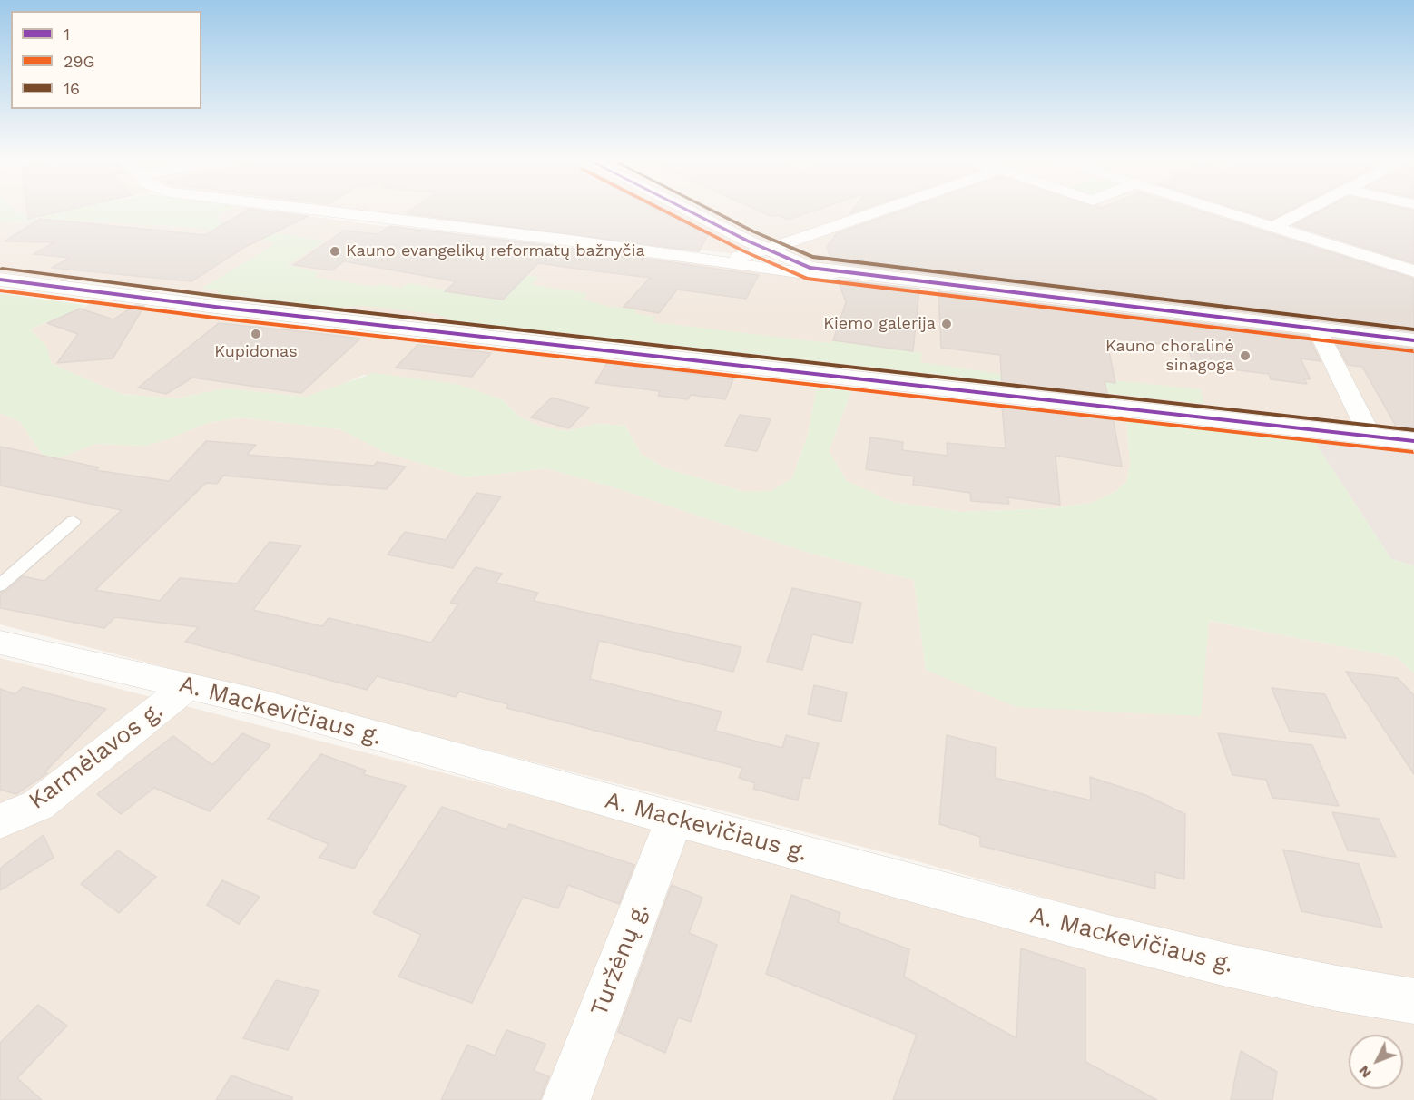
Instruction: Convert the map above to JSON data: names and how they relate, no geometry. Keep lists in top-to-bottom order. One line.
{"streets":{"street":["A. Mackevičiaus g.","Karmėlavos g.","Turžėnų g."]},"crossings":[["A. Mackevičiaus g.","Karmėlavos g."],["A. Mackevičiaus g.","Turžėnų g."]],"places":["Kauno evangelikų reformatų bažnyčia","Kiemo galerija","Kupidonas","Kauno choralinė sinagoga"],"lines":["transit line 1","transit line 29G","transit line 16"],"legend":["1","29G","16"],"north":"bottom left"}
